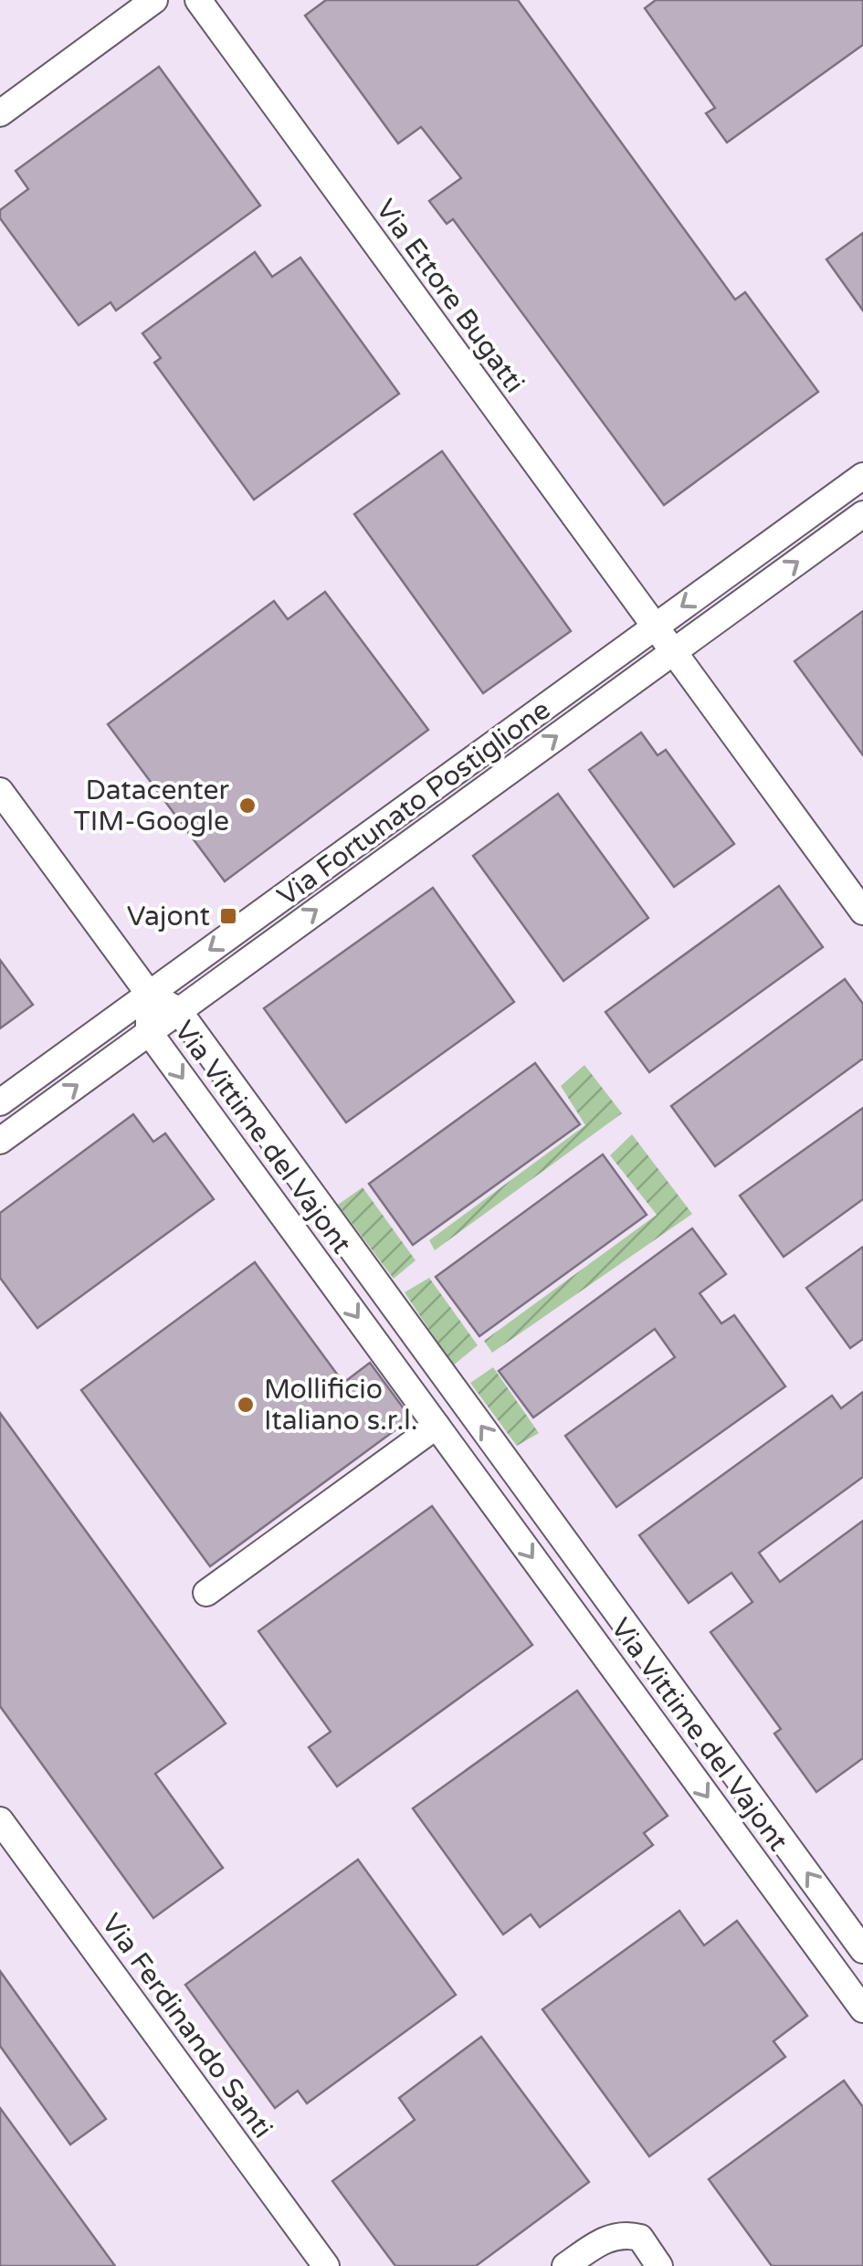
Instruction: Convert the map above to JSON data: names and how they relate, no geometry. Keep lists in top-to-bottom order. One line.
{"streets":{"street":["Via Ettore Bugatti","Via Fortunato Postiglione","Via Vittime del Vajont","Via Ferdinando Santi"]},"crossings":[["Via Ettore Bugatti","Via Fortunato Postiglione"],["Via Fortunato Postiglione","Via Vittime del Vajont"]],"places":{"other":["Datacenter TIM-Google","Mollificio Italiano s.r.l."],"transit":["Vajont"]}}
